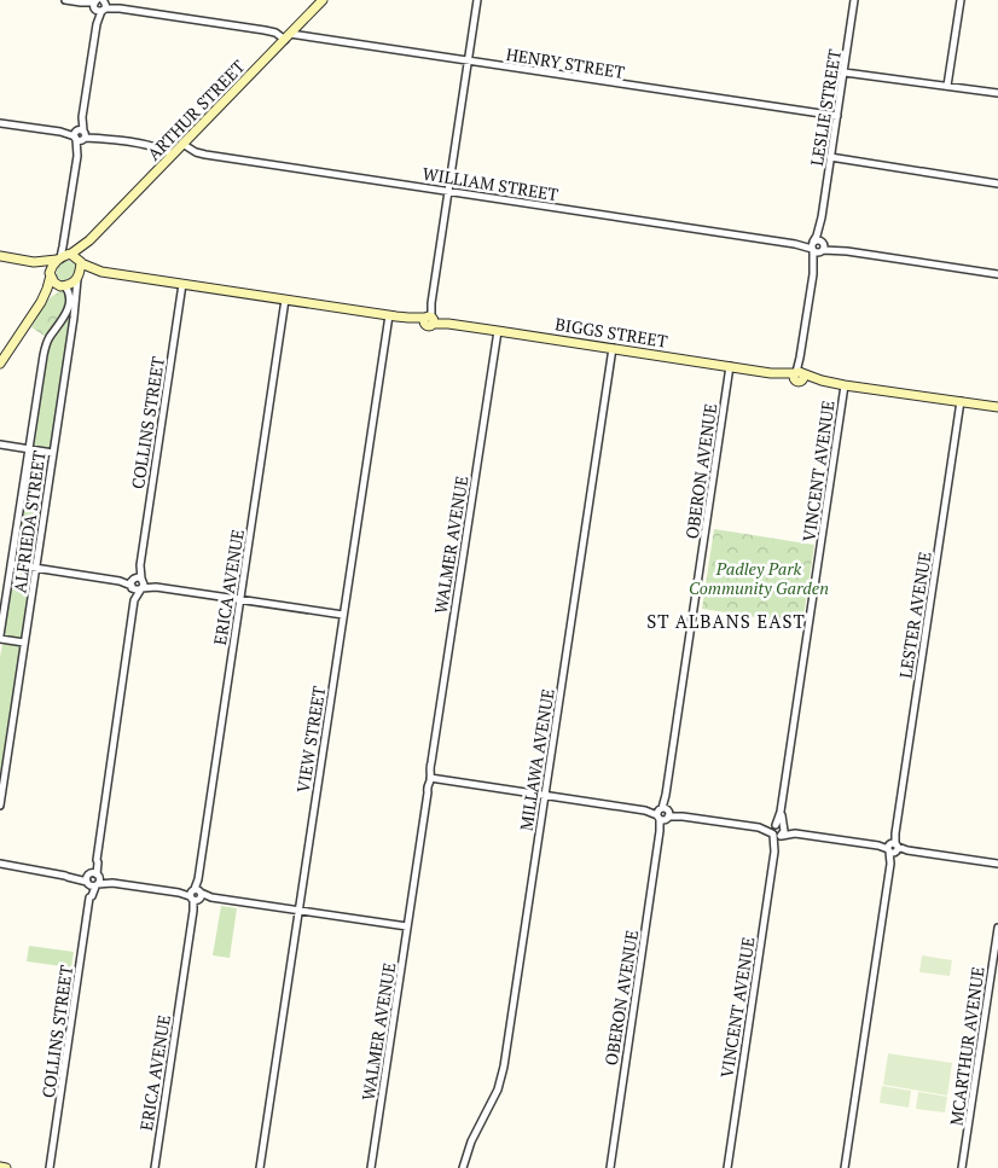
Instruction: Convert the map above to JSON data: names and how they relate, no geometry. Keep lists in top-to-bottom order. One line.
{"streets":{"street":["HENRY STREET","LESLIE STREET","ARTHUR STREET","WILLIAM STREET","BIGGS STREET","COLLINS STREET","OBERON AVENUE","VINCENT AVENUE","ALFRIEDA STREET","WALMER AVENUE","ERICA AVENUE","LESTER AVENUE","VIEW STREET","MILLAWA AVENUE","MCARTHUR AVENUE"]},"crossings":[["HENRY STREET","LESLIE STREET"],["HENRY STREET","ARTHUR STREET"],["LESLIE STREET","WILLIAM STREET"],["LESLIE STREET","BIGGS STREET"],["ARTHUR STREET","WILLIAM STREET"],["ARTHUR STREET","BIGGS STREET"],["ARTHUR STREET","ALFRIEDA STREET"],["BIGGS STREET","COLLINS STREET"],["BIGGS STREET","OBERON AVENUE"],["BIGGS STREET","VINCENT AVENUE"],["BIGGS STREET","ALFRIEDA STREET"],["BIGGS STREET","WALMER AVENUE"],["BIGGS STREET","ERICA AVENUE"],["BIGGS STREET","LESTER AVENUE"],["BIGGS STREET","VIEW STREET"],["BIGGS STREET","MILLAWA AVENUE"]],"districts":["ST ALBANS EAST"],"parks":["Padley Park Community Garden"]}
